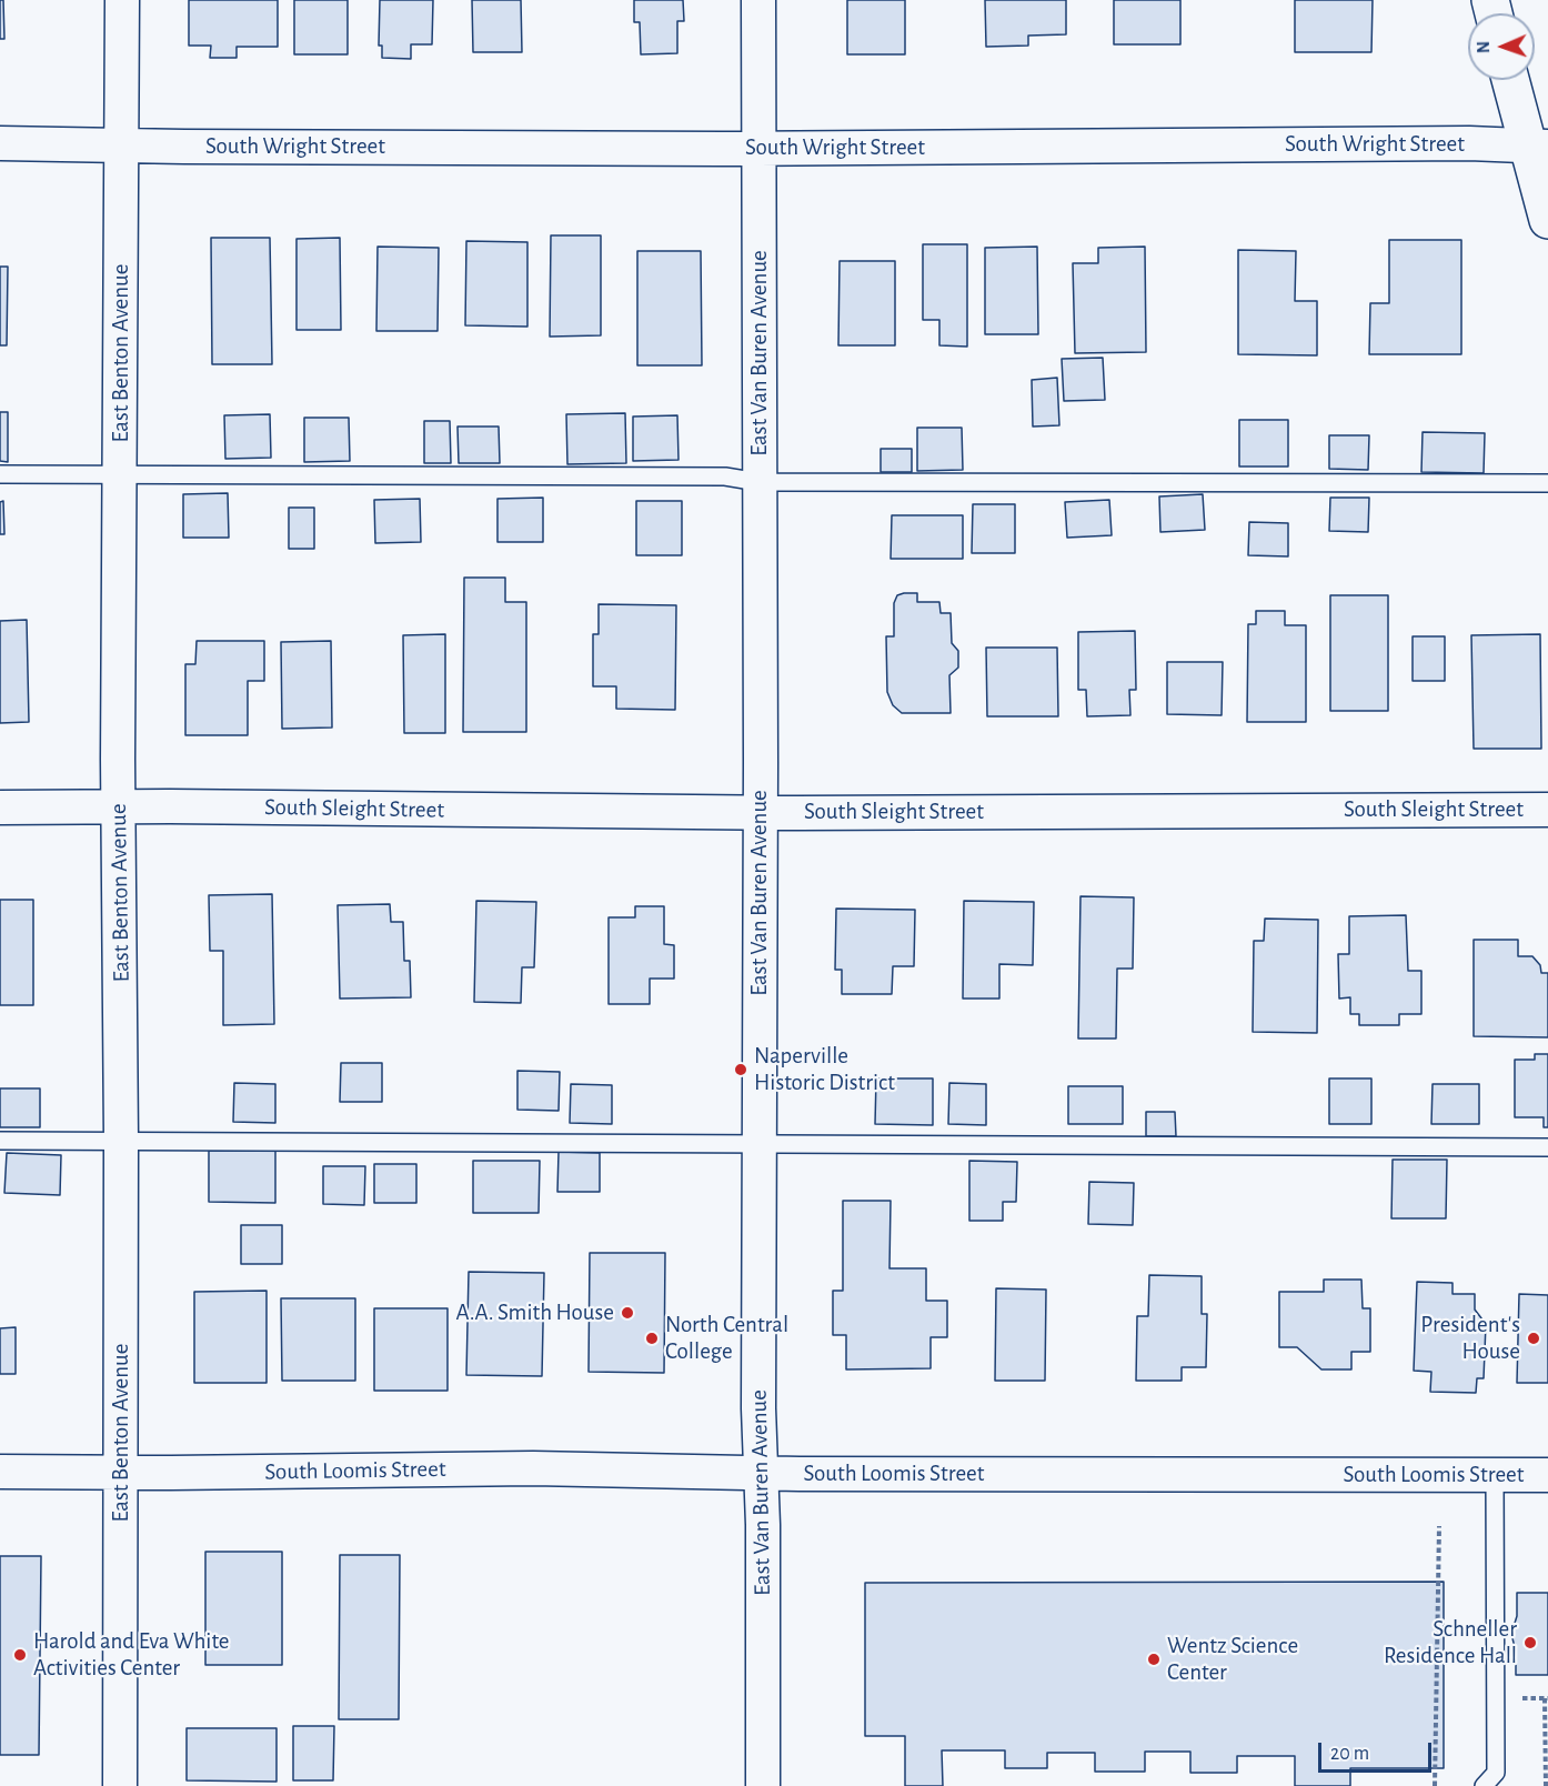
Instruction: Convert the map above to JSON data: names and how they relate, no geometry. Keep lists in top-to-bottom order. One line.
{"streets":{"street":["South Wright Street","East Benton Avenue","East Van Buren Avenue","South Sleight Street","South Loomis Street"]},"crossings":[["South Wright Street","East Benton Avenue"],["South Wright Street","East Van Buren Avenue"],["East Benton Avenue","South Sleight Street"],["East Benton Avenue","South Loomis Street"],["East Van Buren Avenue","South Sleight Street"],["East Van Buren Avenue","South Loomis Street"]],"places":["Naperville Historic District","A.A. Smith House","North Central College","President's House","Schneller Residence Hall","Harold and Eva White Activities Center","Wentz Science Center"],"scale_bar":"20 m","north":"left"}
